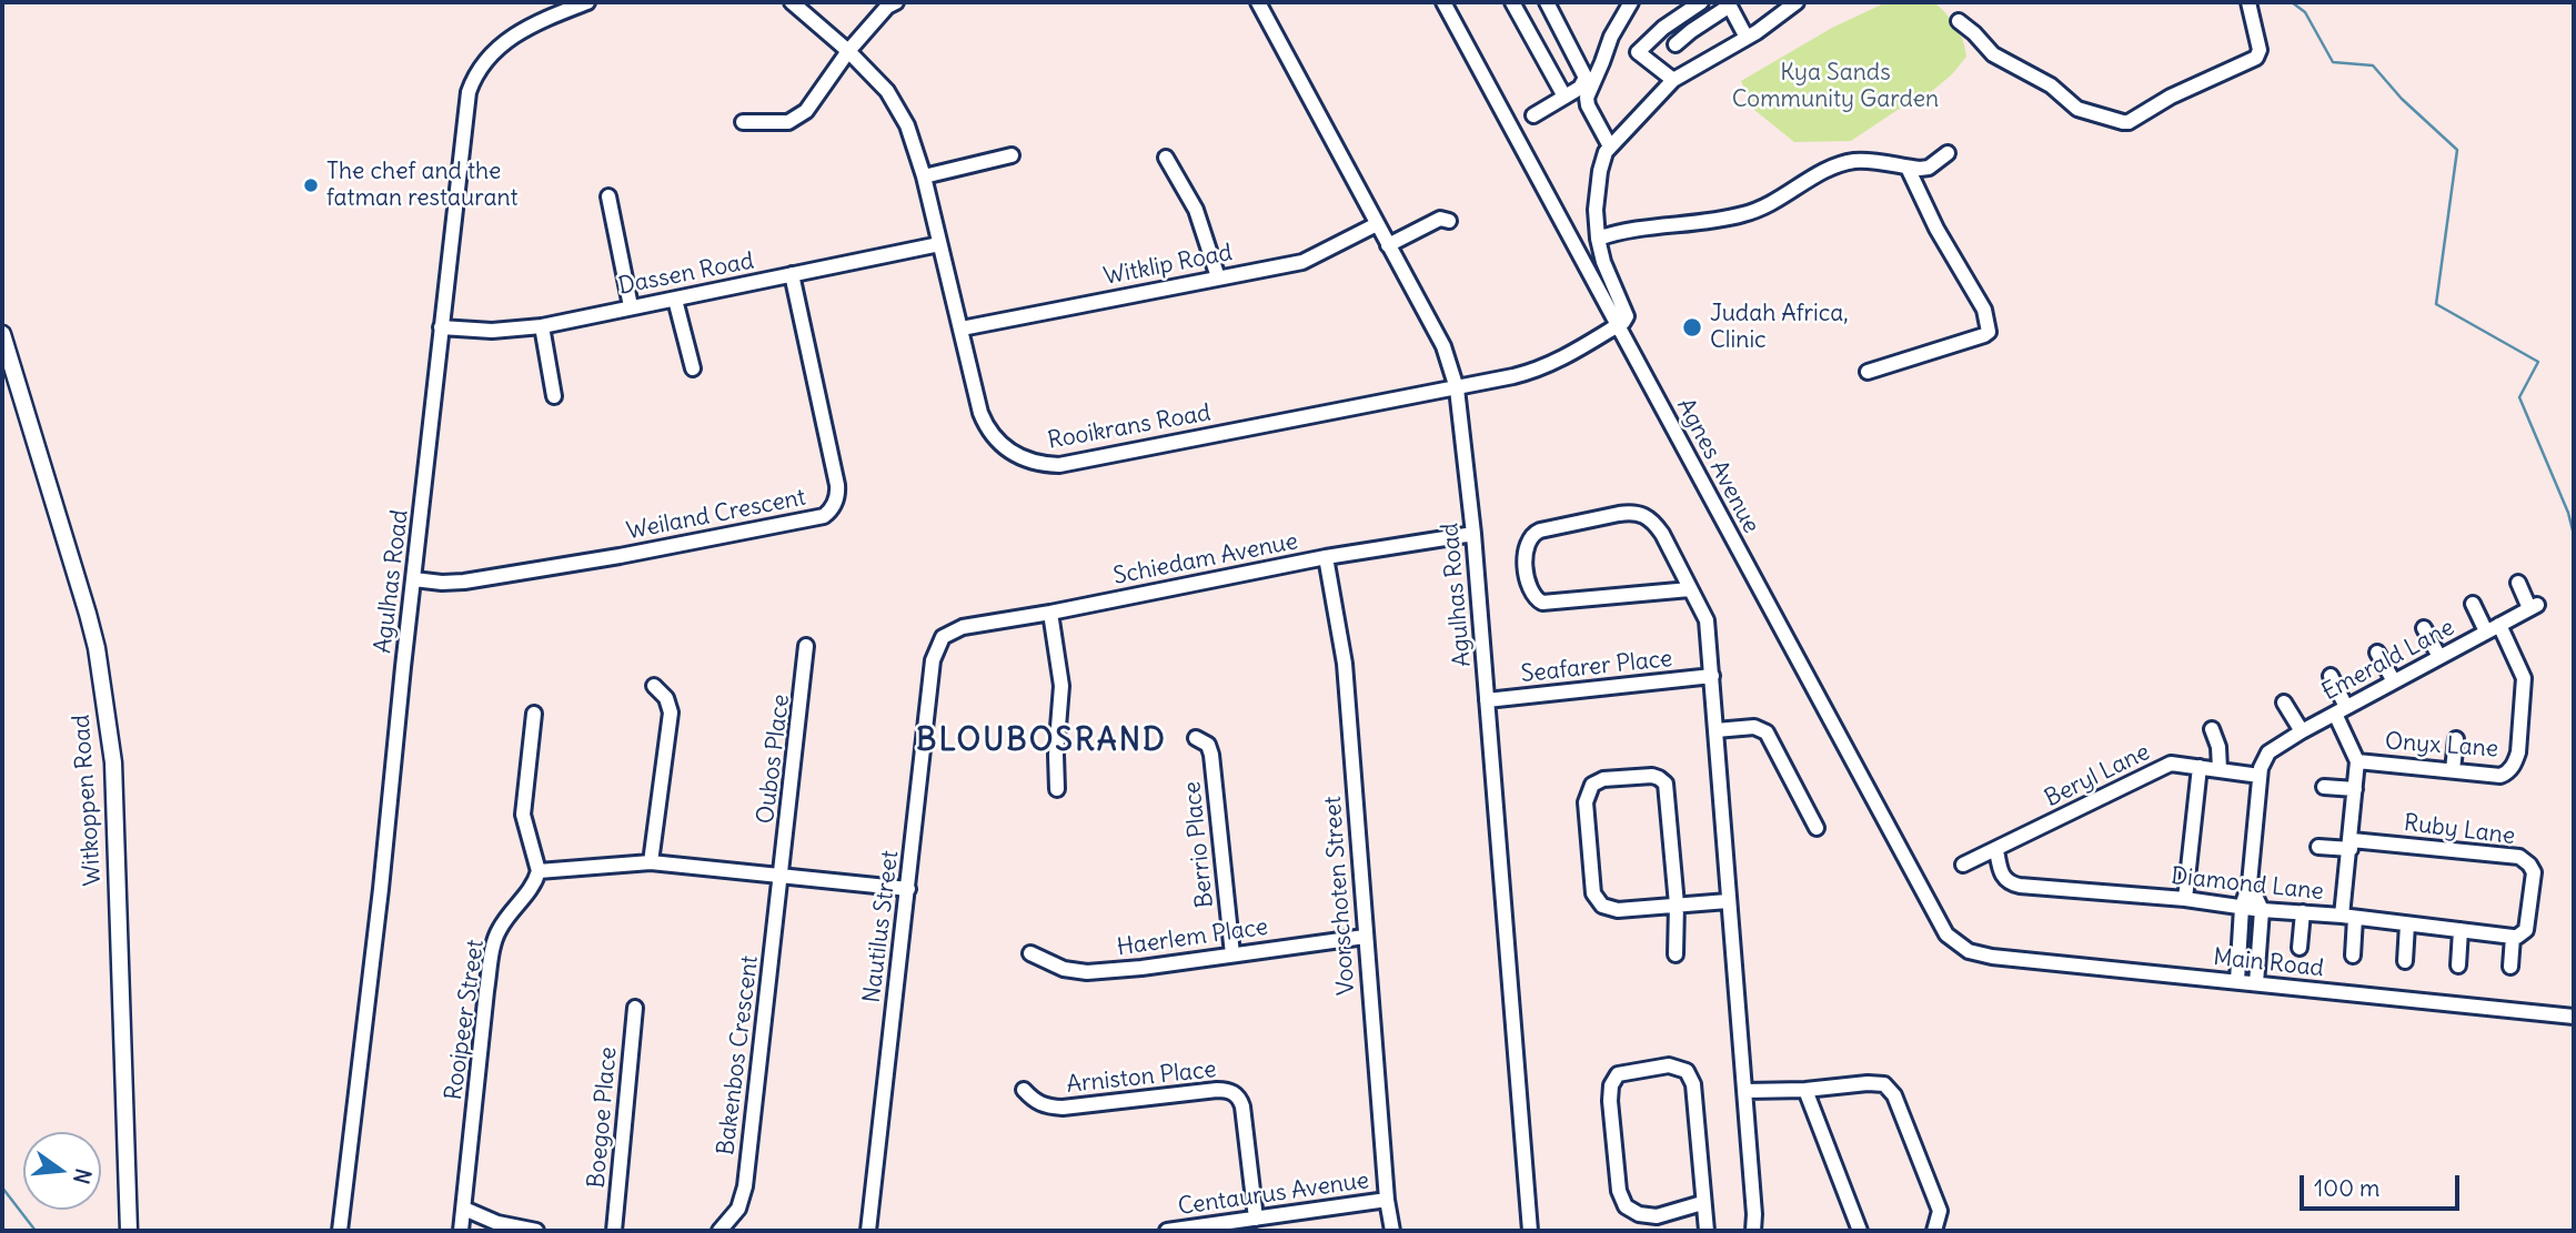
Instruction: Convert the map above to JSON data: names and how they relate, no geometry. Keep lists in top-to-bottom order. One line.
{"streets":{"main road":["Witkoppen Road"],"street":["Witklip Road","Dassen Road","Rooikrans Road","Agnes Avenue","Weiland Crescent","Schiedam Avenue","Agulhas Road","Emerald Lane","Seafarer Place","Onyx Lane","Oubos Place","Beryl Lane","Ruby Lane","Berrio Place","Diamond Lane","Voorschoten Street","Nautilus Street","Haerlem Place","Main Road","Rooipeer Street","Bakenbos Crescent","Arniston Place","Boegoe Place","Centaurus Avenue"]},"crossings":[["Witklip Road","Rooikrans Road"],["Witklip Road","Agulhas Road"],["Dassen Road","Rooikrans Road"],["Dassen Road","Weiland Crescent"],["Dassen Road","Agulhas Road"],["Rooikrans Road","Agnes Avenue"],["Rooikrans Road","Agulhas Road"],["Agnes Avenue","Main Road"],["Weiland Crescent","Agulhas Road"],["Schiedam Avenue","Agulhas Road"],["Schiedam Avenue","Voorschoten Street"],["Schiedam Avenue","Nautilus Street"],["Agulhas Road","Seafarer Place"],["Emerald Lane","Onyx Lane"],["Emerald Lane","Beryl Lane"],["Oubos Place","Bakenbos Crescent"],["Beryl Lane","Diamond Lane"],["Ruby Lane","Diamond Lane"],["Berrio Place","Haerlem Place"],["Voorschoten Street","Haerlem Place"],["Voorschoten Street","Centaurus Avenue"],["Arniston Place","Centaurus Avenue"]],"districts":["BLOUBOSRAND"],"parks":["Kya Sands Community Garden"],"places":["The chef and the fatman restaurant","Judah Africa, Clinic"],"scale_bar":"100 m","north":"right"}
